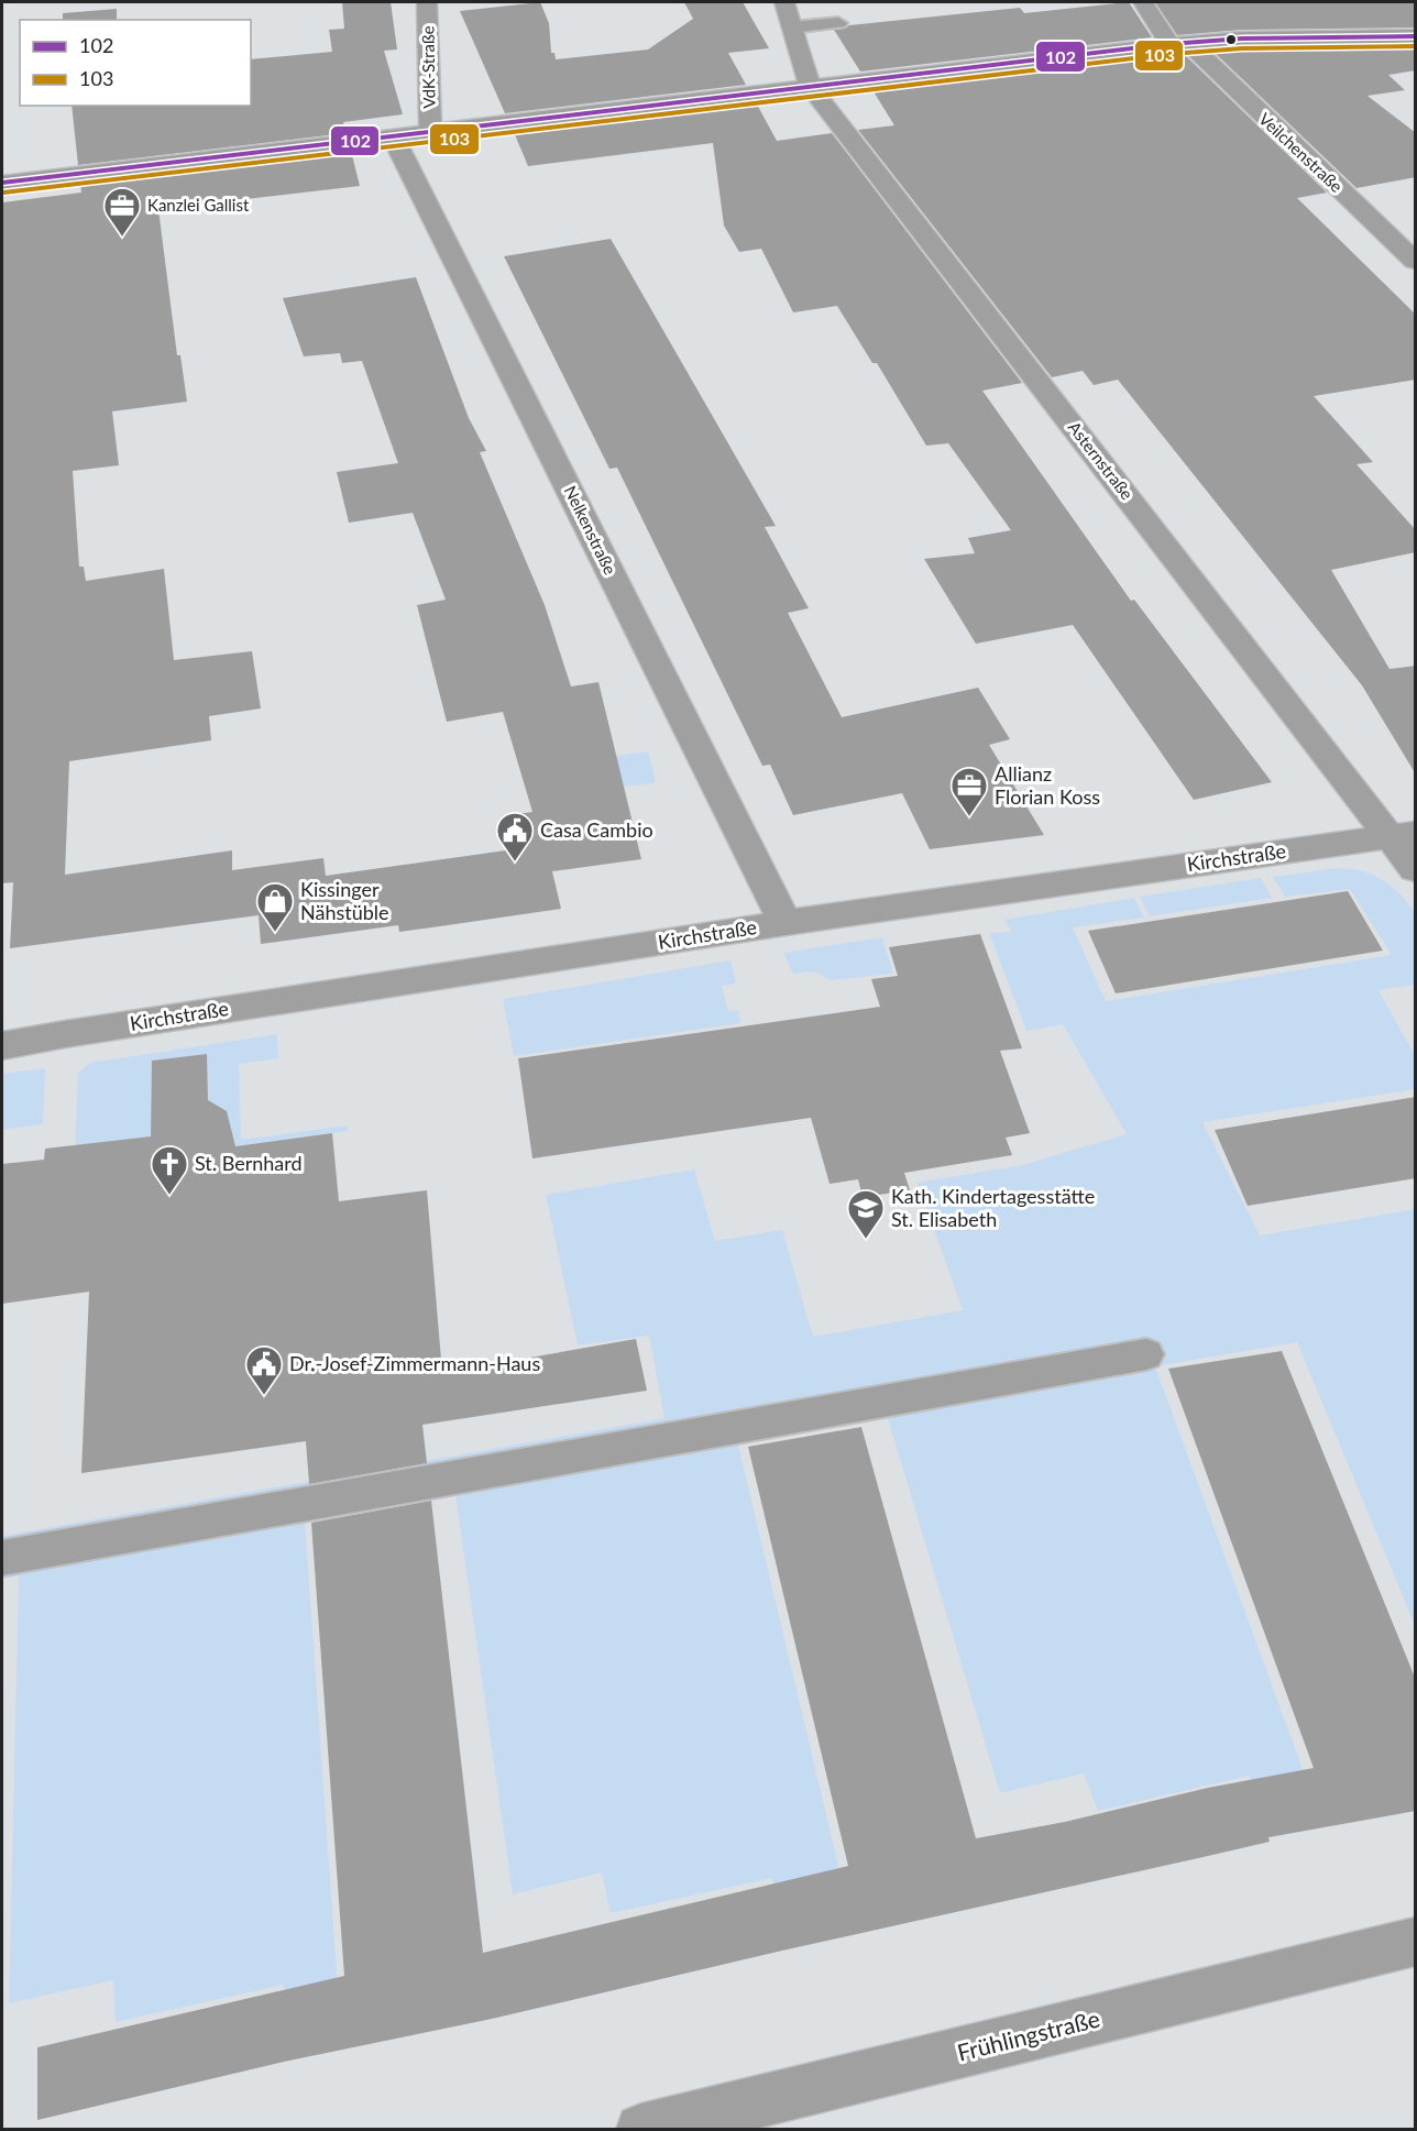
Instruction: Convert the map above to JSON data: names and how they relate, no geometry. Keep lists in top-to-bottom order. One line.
{"streets":{"street":["VdK-Straße","Veilchenstraße","Asternstraße","Nelkenstraße","Kirchstraße","Frühlingstraße"]},"crossings":[["Asternstraße","Kirchstraße"],["Nelkenstraße","Kirchstraße"]],"places":{"office":["Kanzlei Gallist","Allianz Florian Koss"],"public building":["Casa Cambio","Dr.-Josef-Zimmermann-Haus"],"shop":["Kissinger Nähstüble"],"church":["St. Bernhard"],"school or university":["Kath. Kindertagesstätte St. Elisabeth"]},"lines":["transit line 102","transit line 103"],"legend":["102","103"]}
